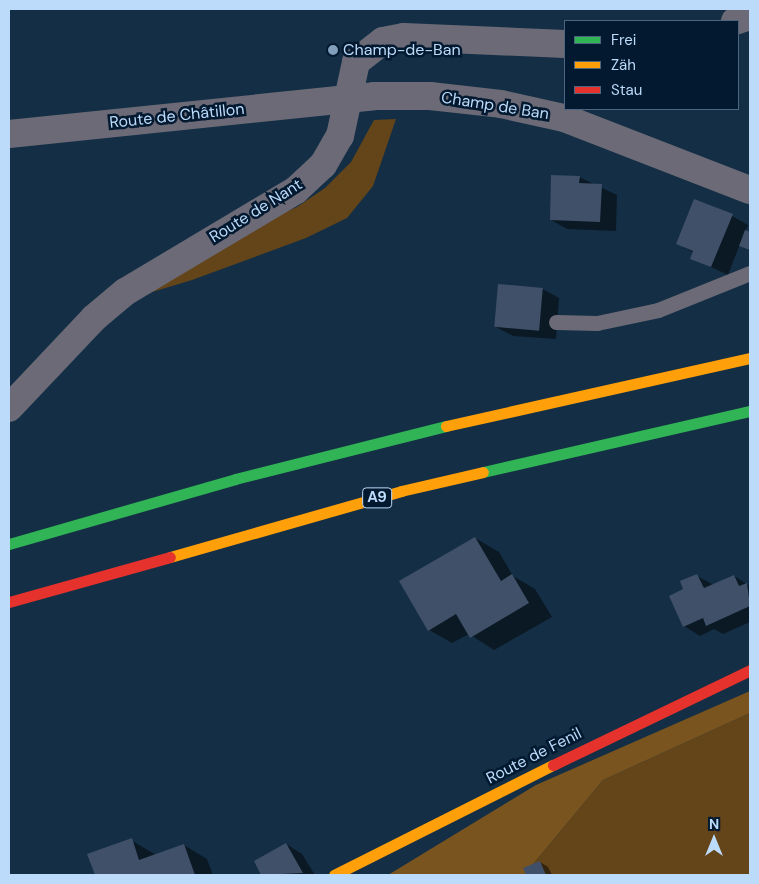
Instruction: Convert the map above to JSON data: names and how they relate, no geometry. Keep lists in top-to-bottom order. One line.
{"streets":{"main road":["A9","Route de Fenil"],"street":["Champ de Ban","Route de Châtillon","Route de Nant"]},"crossings":[["Champ de Ban","Route de Châtillon"],["Champ de Ban","Route de Nant"],["Route de Châtillon","Route de Nant"]],"places":["Champ-de-Ban"],"legend":["Frei","Zäh","Stau"],"north":"top"}
